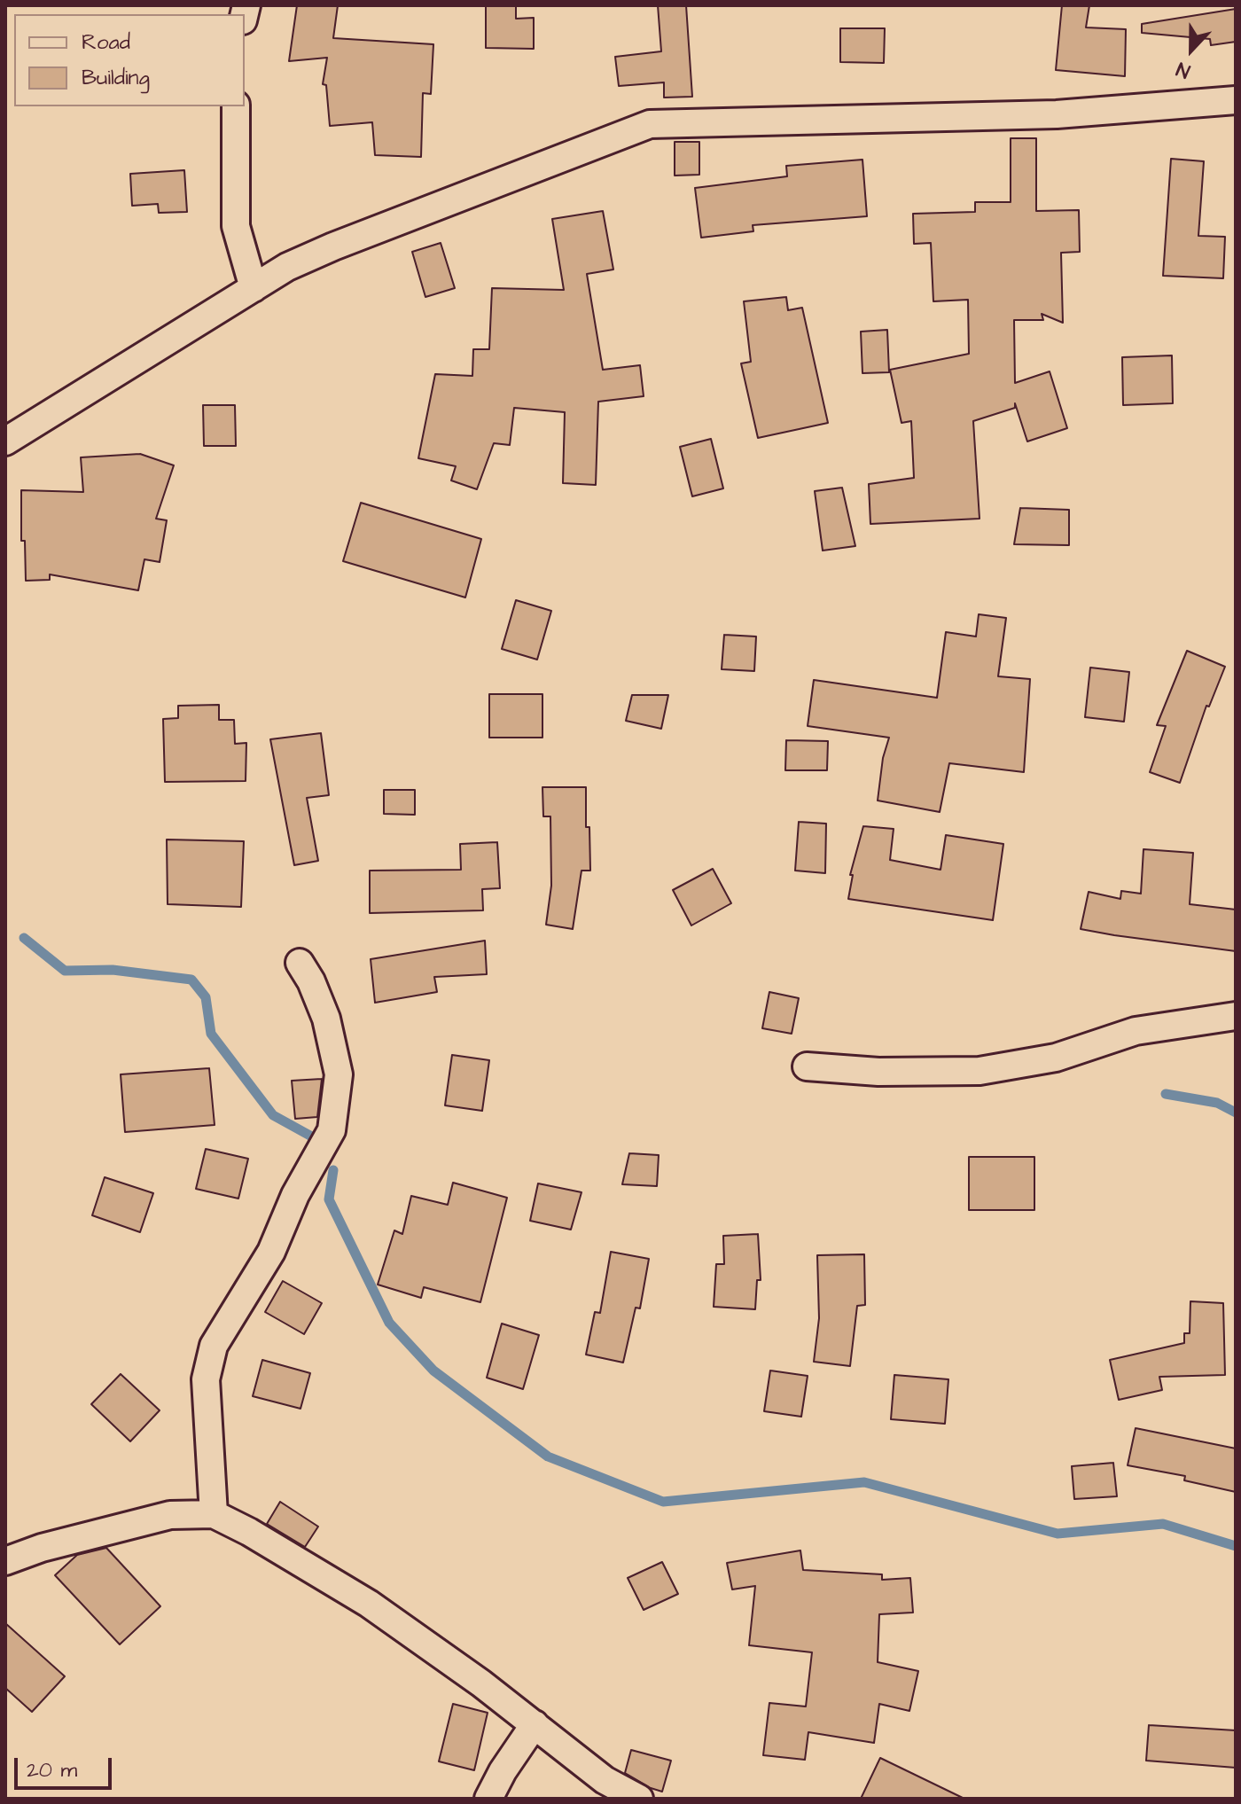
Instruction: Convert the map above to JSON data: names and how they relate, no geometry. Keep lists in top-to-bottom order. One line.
{"legend":["Road","Building"],"scale_bar":"20 m","north":"bottom"}
